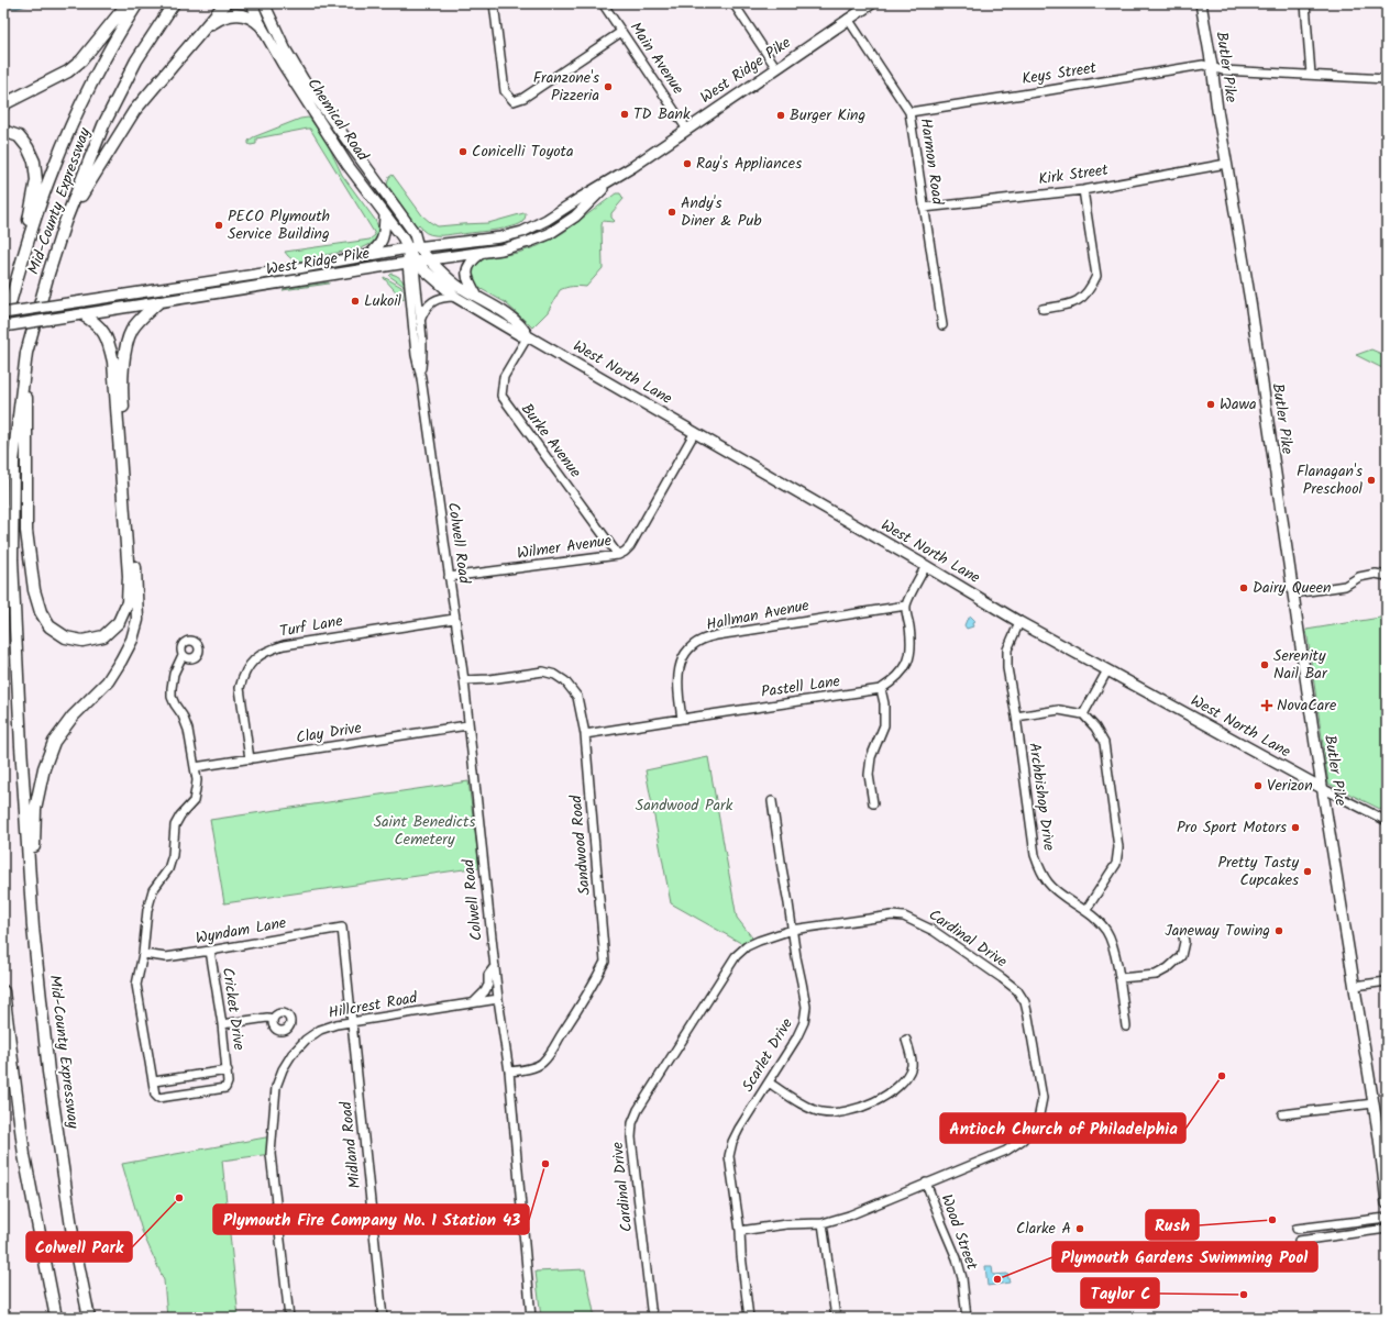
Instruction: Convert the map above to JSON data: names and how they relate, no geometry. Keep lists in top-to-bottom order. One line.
{"streets":{"highway":["Mid-County Expressway"],"main road":["Butler Pike","West Ridge Pike","Chemical Road","West North Lane"],"street":["Main Avenue","Keys Street","Harmon Road","Kirk Street","Burke Avenue","Colwell Road","Wilmer Avenue","Hallman Avenue","Turf Lane","Pastell Lane","Clay Drive","Archbishop Drive","Sandwood Road","Wyndam Lane","Cardinal Drive","Hillcrest Road","Cricket Drive","Scarlet Drive","Midland Road","Wood Street"]},"crossings":[["Main Avenue","West Ridge Pike"],["Butler Pike","Keys Street"],["Butler Pike","Kirk Street"],["Butler Pike","West North Lane"],["West Ridge Pike","Chemical Road"],["West Ridge Pike","Harmon Road"],["West Ridge Pike","Mid-County Expressway"],["West Ridge Pike","West North Lane"],["West Ridge Pike","Colwell Road"],["Keys Street","Harmon Road"],["Chemical Road","West North Lane"],["Harmon Road","Kirk Street"],["West North Lane","Burke Avenue"],["West North Lane","Colwell Road"],["West North Lane","Wilmer Avenue"],["West North Lane","Archbishop Drive"],["Burke Avenue","Wilmer Avenue"],["Colwell Road","Wilmer Avenue"],["Colwell Road","Turf Lane"],["Colwell Road","Clay Drive"],["Colwell Road","Sandwood Road"],["Colwell Road","Hillcrest Road"],["Hallman Avenue","Pastell Lane"],["Turf Lane","Clay Drive"],["Pastell Lane","Sandwood Road"],["Wyndam Lane","Cricket Drive"],["Wyndam Lane","Midland Road"],["Cardinal Drive","Scarlet Drive"],["Cardinal Drive","Wood Street"],["Hillcrest Road","Midland Road"]],"parks":["Sandwood Park","Saint Benedicts Cemetery"],"places":{"other":["Franzone's Pizzeria","TD Bank","Burger King","Conicelli Toyota","Ray's Appliances","Andy's Diner & Pub","PECO Plymouth Service Building","Lukoil","Wawa","Flanagan's Preschool","Dairy Queen","Serenity Nail Bar","Verizon","Pro Sport Motors","Pretty Tasty Cupcakes","Janeway Towing","Antioch Church of Philadelphia","Plymouth Fire Company No. 1 Station 43","Colwell Park","Rush","Clarke A","Plymouth Gardens Swimming Pool","Taylor C"],"health":["NovaCare"]}}
